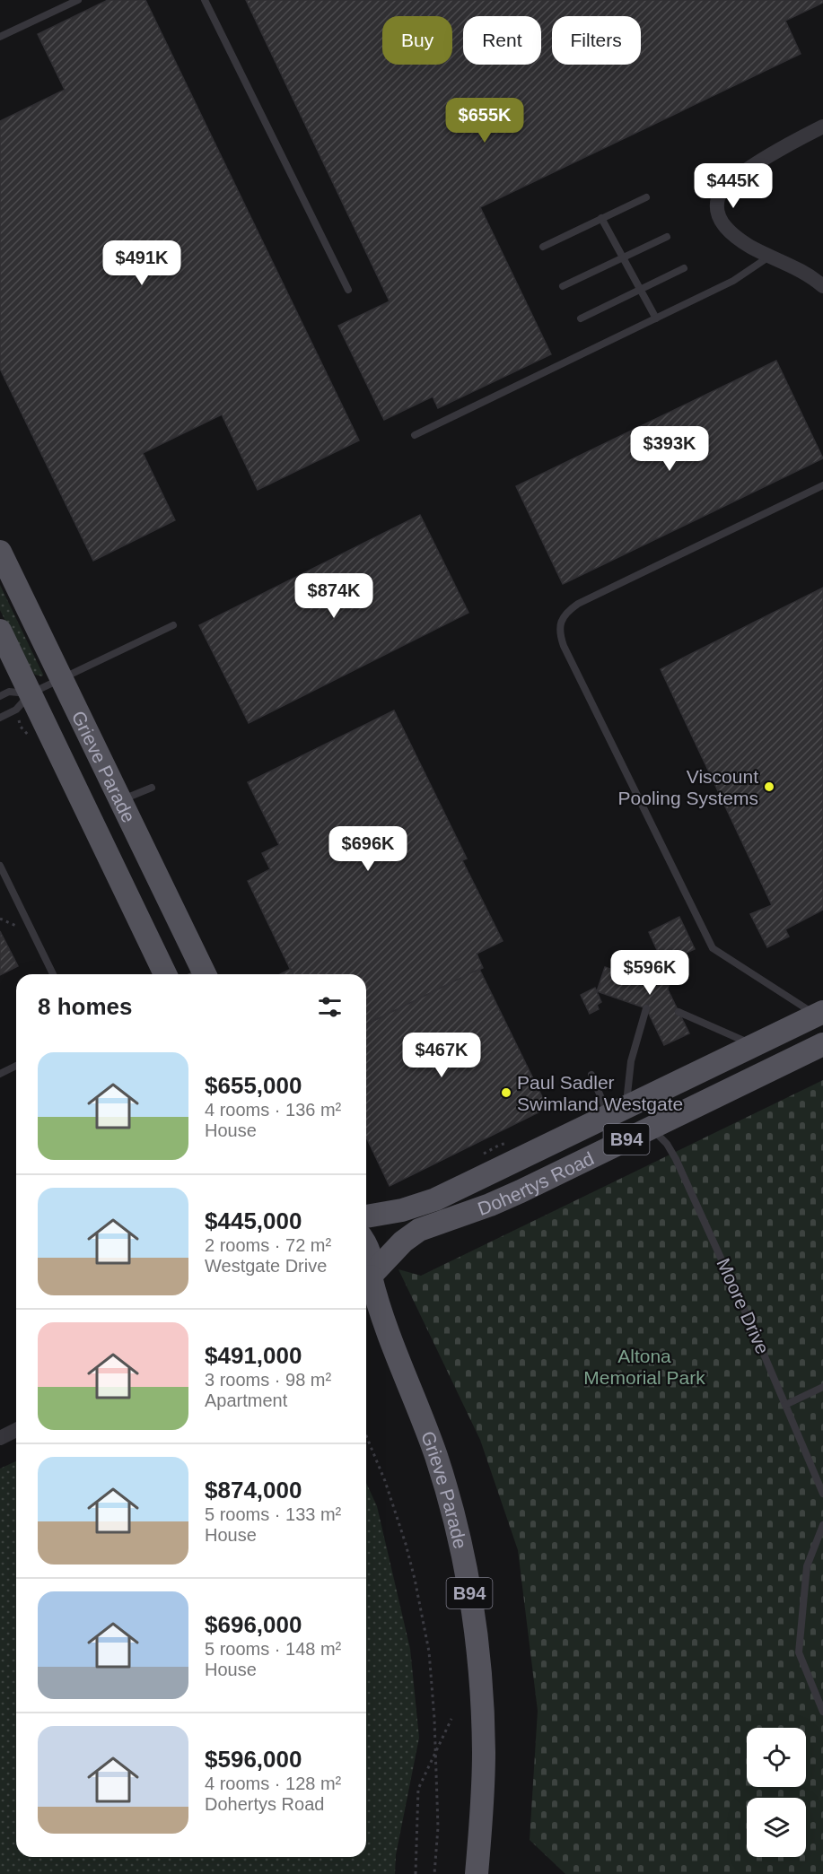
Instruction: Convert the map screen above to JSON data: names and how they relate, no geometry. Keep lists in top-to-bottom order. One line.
{"streets":{"main road":["Grieve Parade","B94","Dohertys Road"],"lane":["Moore Drive"]},"crossings":[["Grieve Parade","Dohertys Road"],["Dohertys Road","Moore Drive"]],"parks":["Altona Memorial Park"],"places":["Viscount Pooling Systems","Paul Sadler Swimland Westgate"],"page":{"chip":["Buy","Rent","Filters"],"price":["$655K","$445K","$491K","$393K","$874K","$696K","$596K","$467K"],"heading":"8 homes","list":[{"name":"$655,000","note":"4 rooms · 136 m² · House"},{"name":"$445,000","note":"2 rooms · 72 m² · Westgate Drive"},{"name":"$491,000","note":"3 rooms · 98 m² · Apartment"},{"name":"$874,000","note":"5 rooms · 133 m² · House"},{"name":"$696,000","note":"5 rooms · 148 m² · House"},{"name":"$596,000","note":"4 rooms · 128 m² · Dohertys Road"}]}}
